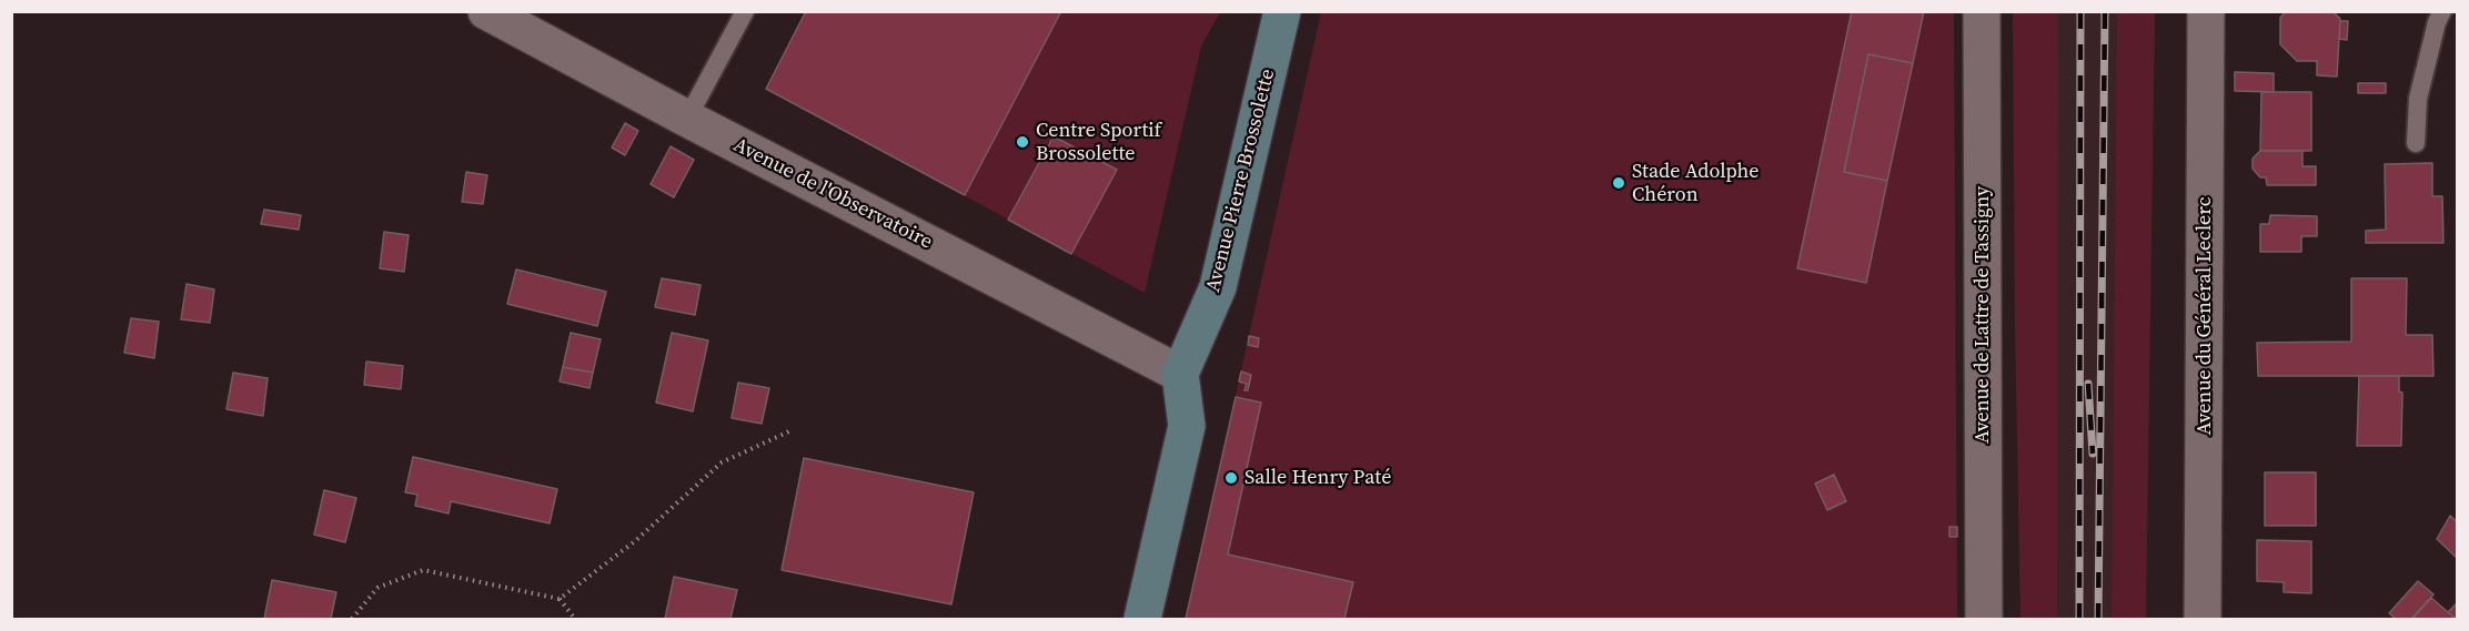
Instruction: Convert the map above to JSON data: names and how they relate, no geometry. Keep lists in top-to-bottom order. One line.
{"streets":{"street":["Avenue Pierre Brossolette","Avenue de l'Observatoire","Avenue de Lattre de Tassigny","Avenue du Général Leclerc"]},"crossings":[["Avenue Pierre Brossolette","Avenue de l'Observatoire"]],"places":["Centre Sportif Brossolette","Stade Adolphe Chéron","Salle Henry Paté"]}
